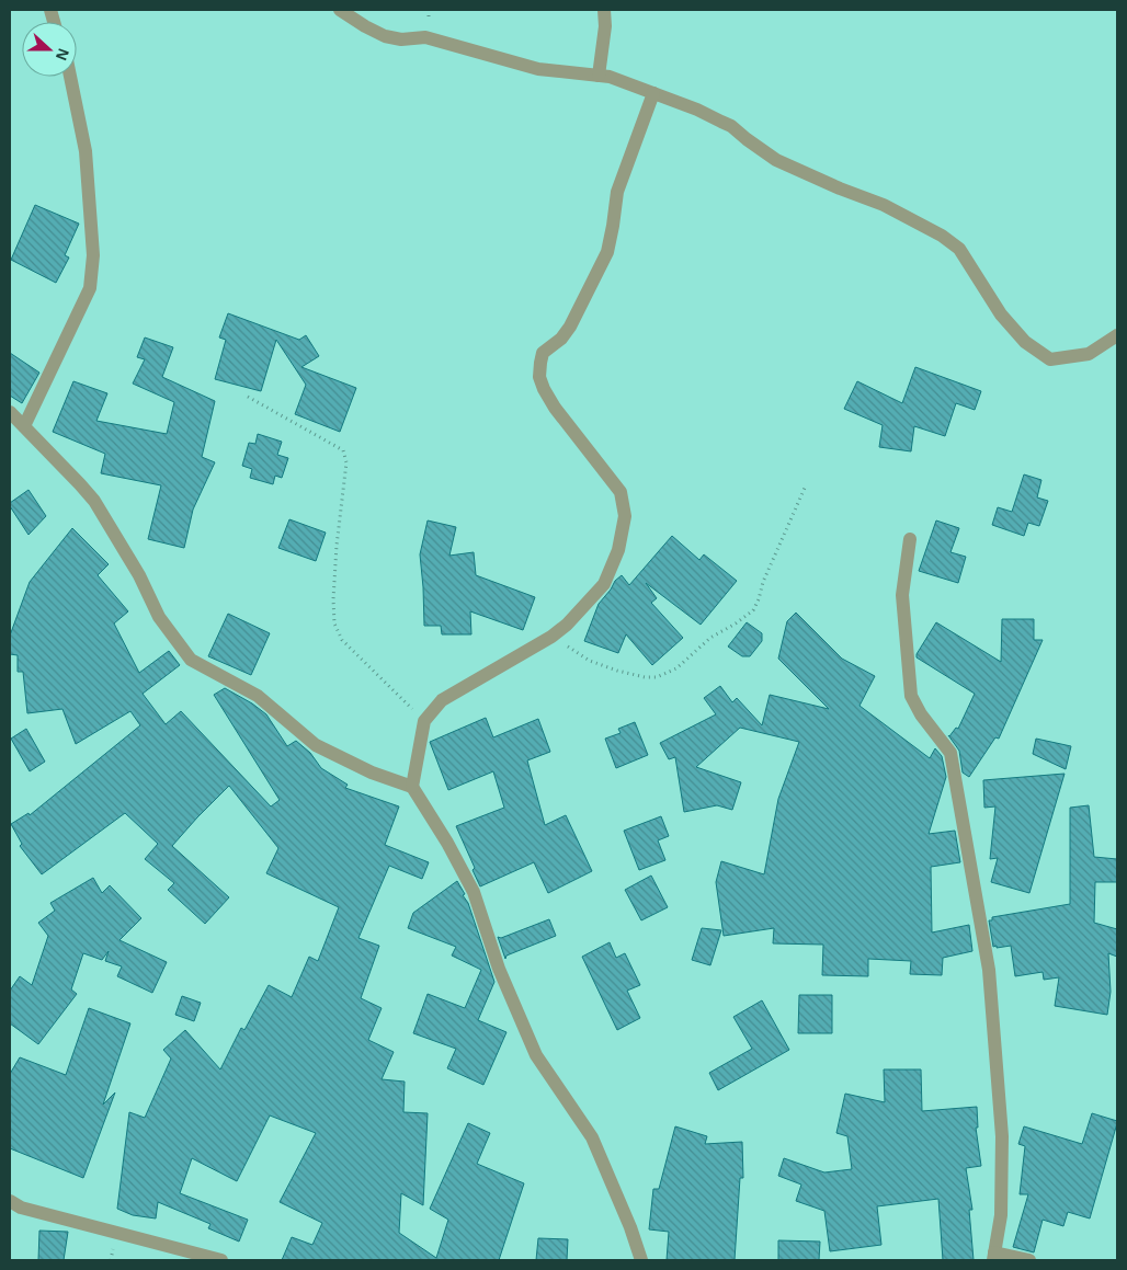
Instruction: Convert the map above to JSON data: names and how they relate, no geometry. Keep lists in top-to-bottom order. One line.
{"north":"right"}
